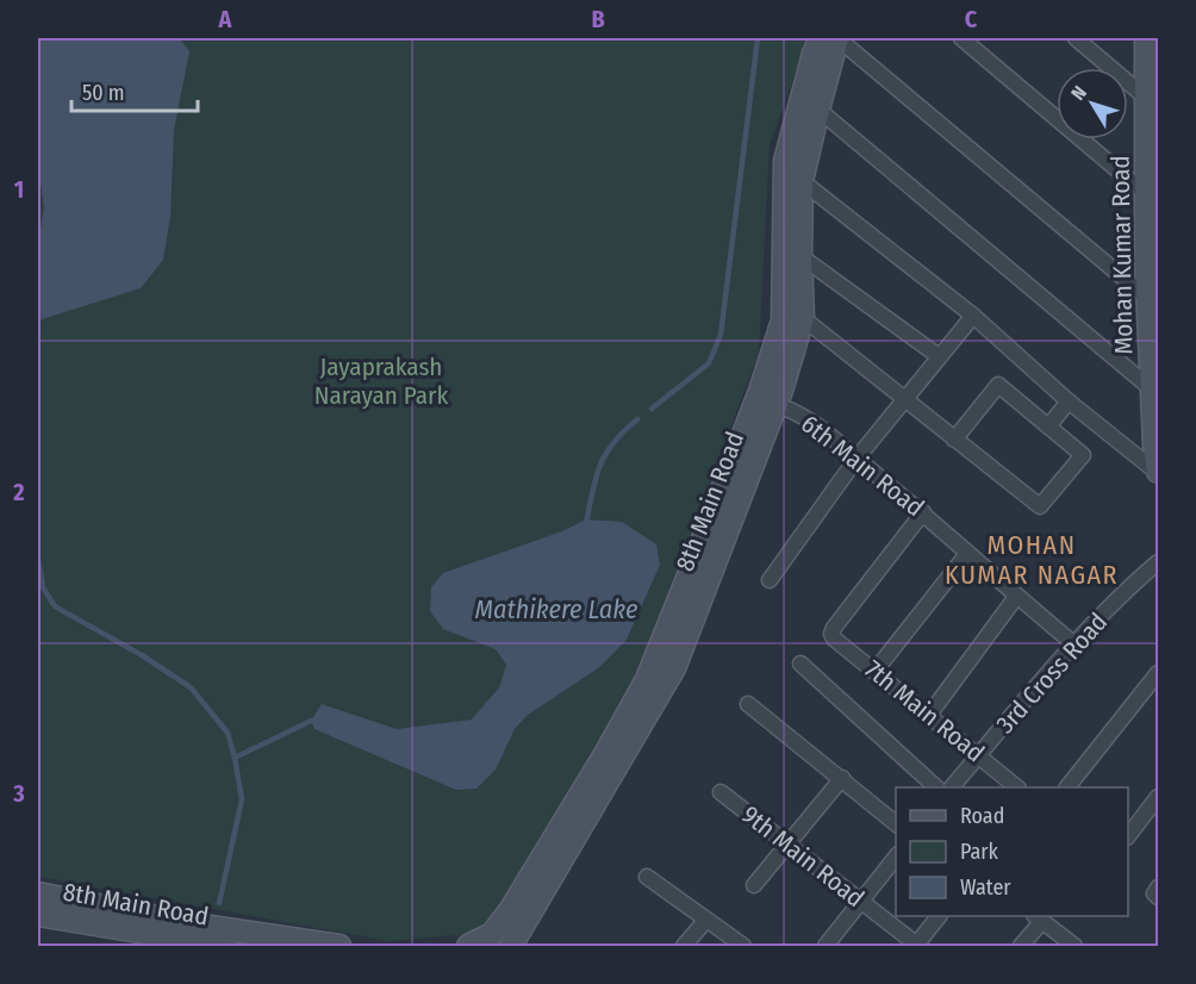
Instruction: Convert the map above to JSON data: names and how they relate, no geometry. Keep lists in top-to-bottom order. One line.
{"streets":{"street":["Mohan Kumar Road","6th Main Road","8th Main Road","3rd Cross Road","7th Main Road","9th Main Road"]},"crossings":[["6th Main Road","8th Main Road"],["6th Main Road","3rd Cross Road"],["6th Main Road","7th Main Road"],["3rd Cross Road","7th Main Road"]],"districts":["MOHAN KUMAR NAGAR"],"water":["Mathikere Lake"],"parks":["Jayaprakash Narayan Park"],"legend":["Road","Park","Water"],"scale_bar":"50 m","north":"top left","grid":{"columns":["A","B","C"],"rows":["1","2","3"]}}
